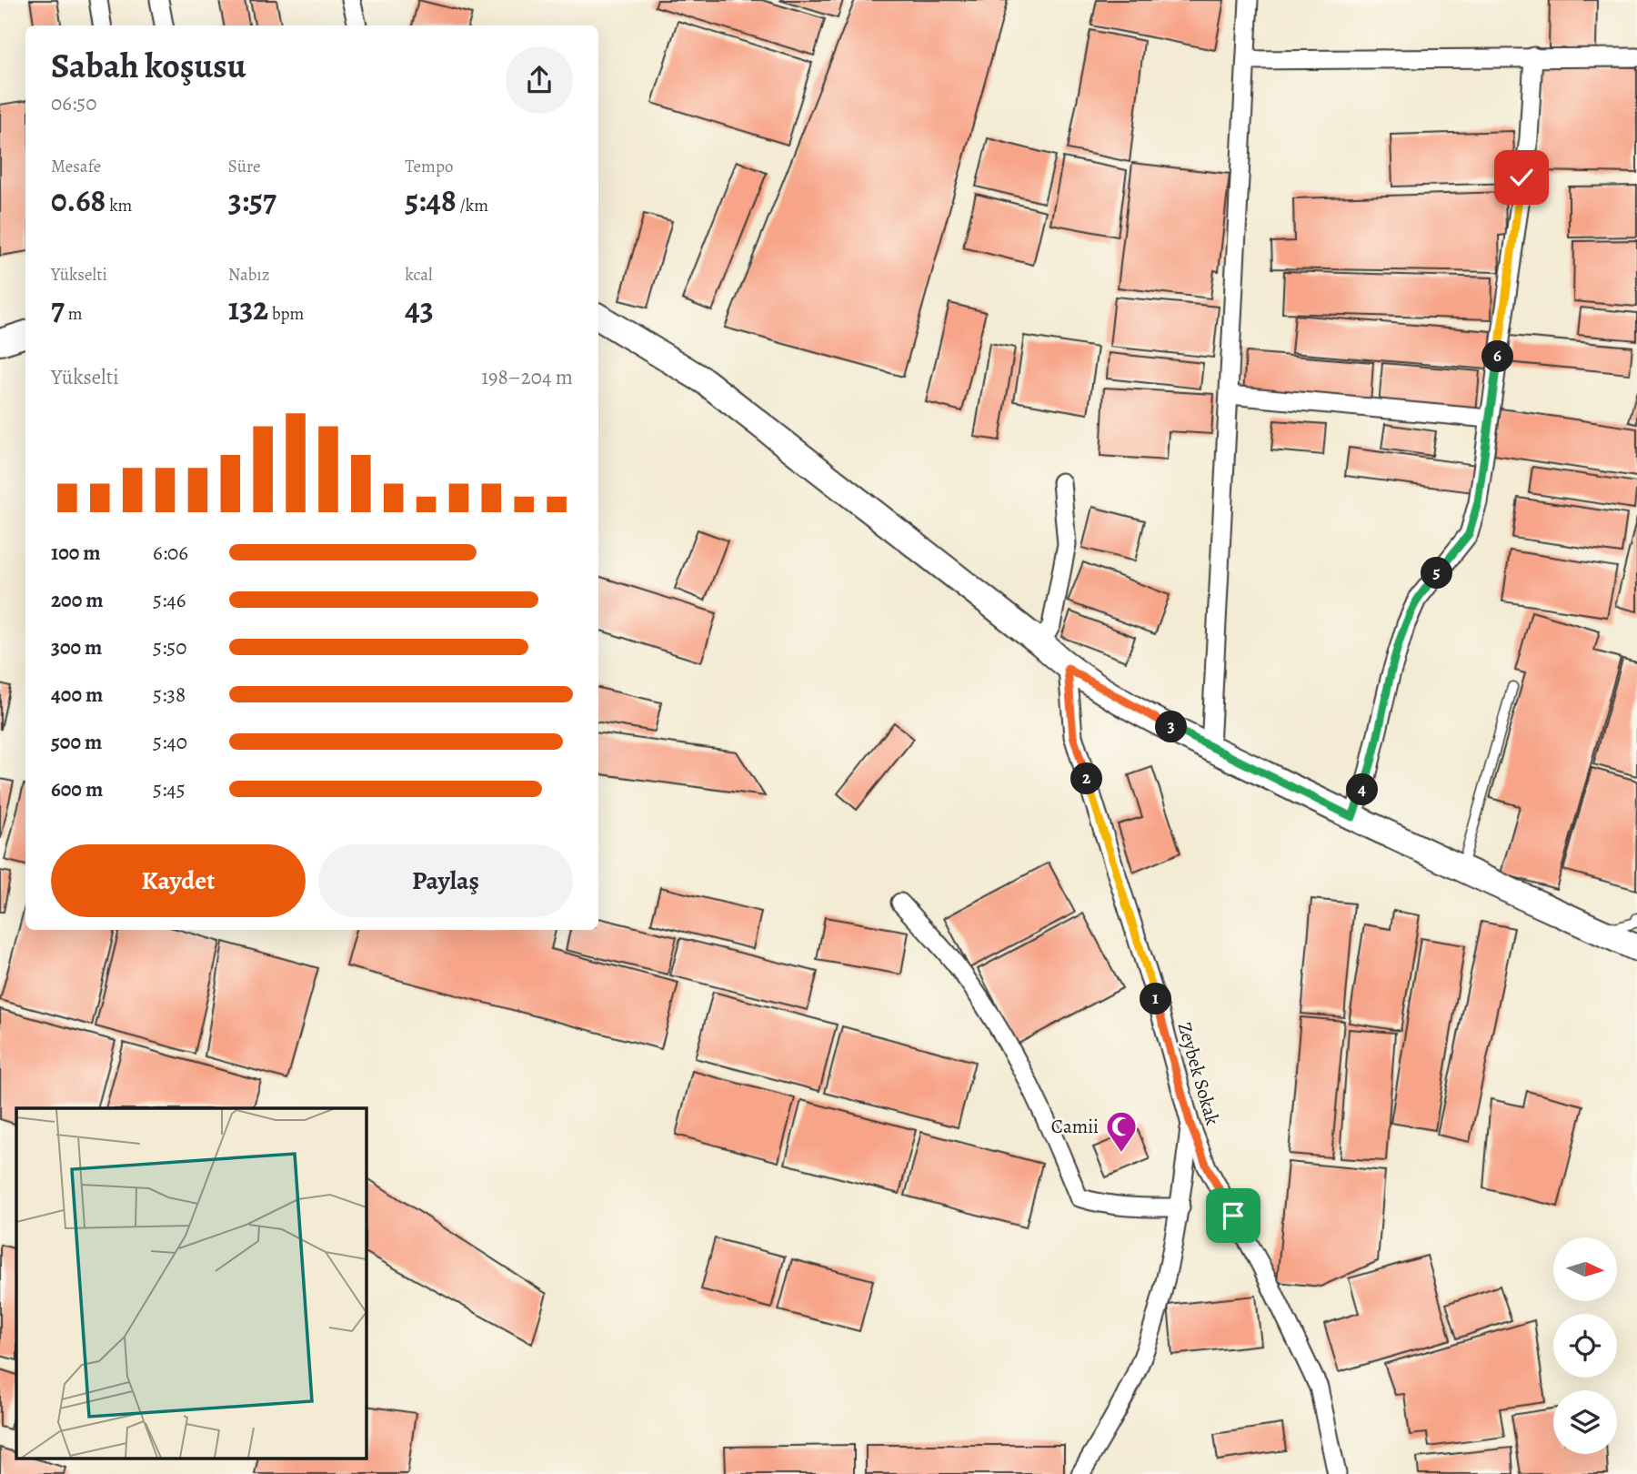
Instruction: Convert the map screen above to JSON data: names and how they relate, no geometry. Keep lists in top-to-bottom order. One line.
{"streets":{"street":["Zeybek Sokak"]},"places":{"mosque":["Camii"]},"north":"right","page":{"heading":["Sabah koşusu","06:50"],"stats":[["Mesafe","0.68 km"],["Süre","3:57"],["Tempo","5:48 /km"],["Yükselti","7 m"],["Nabız","132 bpm"],["kcal","43"]],"pins":["6","5","3","2","4","1"],"chart":["Yükselti","198–204 m"],"list":[{"name":"100 m","note":"6:06"},{"name":"200 m","note":"5:46"},{"name":"300 m","note":"5:50"},{"name":"400 m","note":"5:38"},{"name":"500 m","note":"5:40"},{"name":"600 m","note":"5:45"}],"buttons":["Kaydet","Paylaş"]}}
